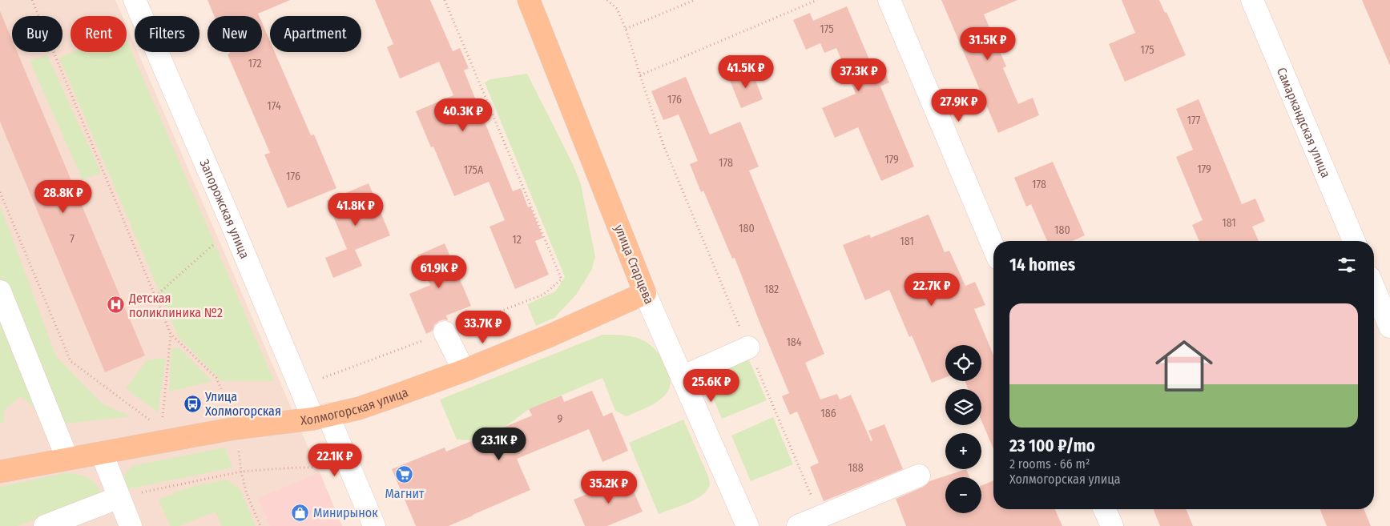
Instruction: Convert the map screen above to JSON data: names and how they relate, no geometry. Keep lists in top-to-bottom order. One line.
{"streets":{"main road":["улица Старцева","Холмогорская улица"],"street":["Самаркандская улица","Запорожская улица"]},"crossings":[["Запорожская улица","Холмогорская улица"],["улица Старцева","Холмогорская улица"]],"places":{"hospital":["Детская поликлиника №2"],"bus stop":["Улица Холмогорская"],"supermarket":["Магнит"],"shop":["Минирынок"]},"house_numbers":["175","175","172","176","174","177","179","178","179","175А","176","178","181","180","180","7","12","181","182","184","186","9","188"],"page":{"chip":["Buy","Rent","Filters","New","Apartment"],"price":["31.5K ₽","41.5K ₽","37.3K ₽","27.9K ₽","40.3K ₽","28.8K ₽","41.8K ₽","61.9K ₽","22.7K ₽","33.7K ₽","25.6K ₽","23.1K ₽","22.1K ₽","35.2K ₽"],"heading":"14 homes","list":[{"name":"23 100 ₽/mo","note":"2 rooms · 66 m² · Холмогорская улица"}],"map_buttons":["+","−"]}}
